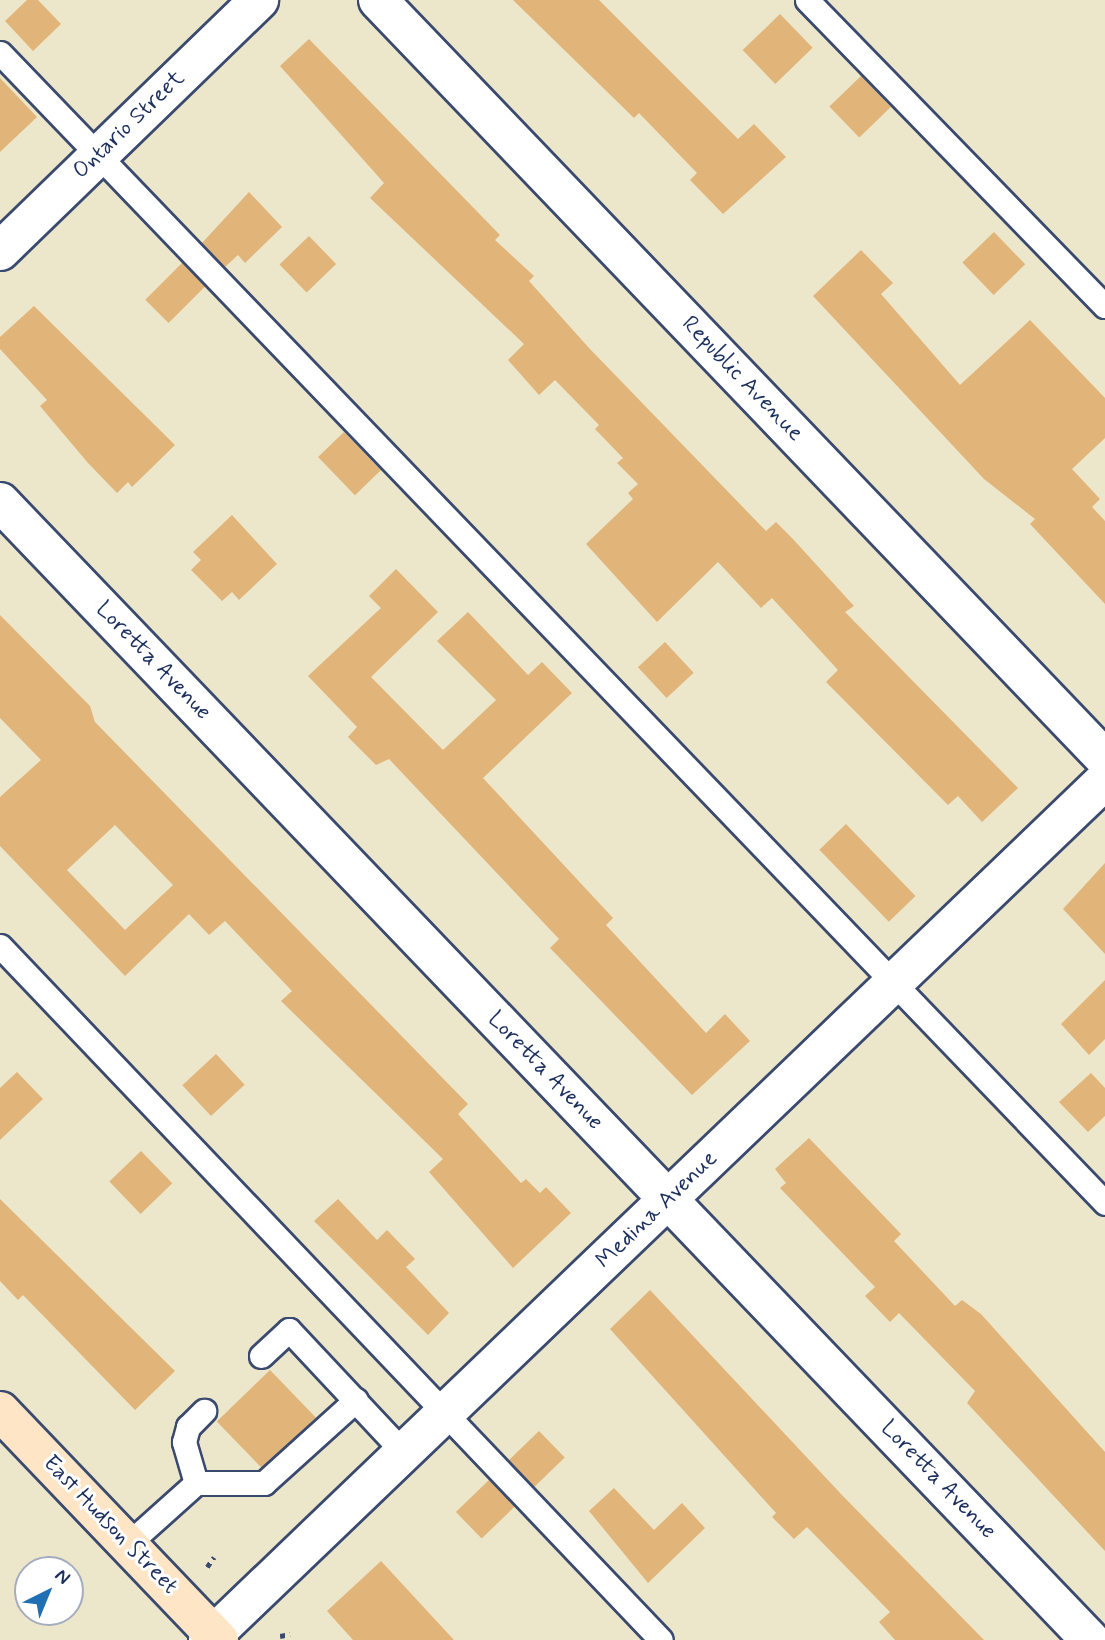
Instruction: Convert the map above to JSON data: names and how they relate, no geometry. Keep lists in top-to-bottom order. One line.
{"streets":{"main road":["East Hudson Street"],"street":["Ontario Street","Republic Avenue","Loretta Avenue","Medina Avenue"]},"crossings":[["Loretta Avenue","Medina Avenue"],["Medina Avenue","East Hudson Street"]],"north":"top right"}
